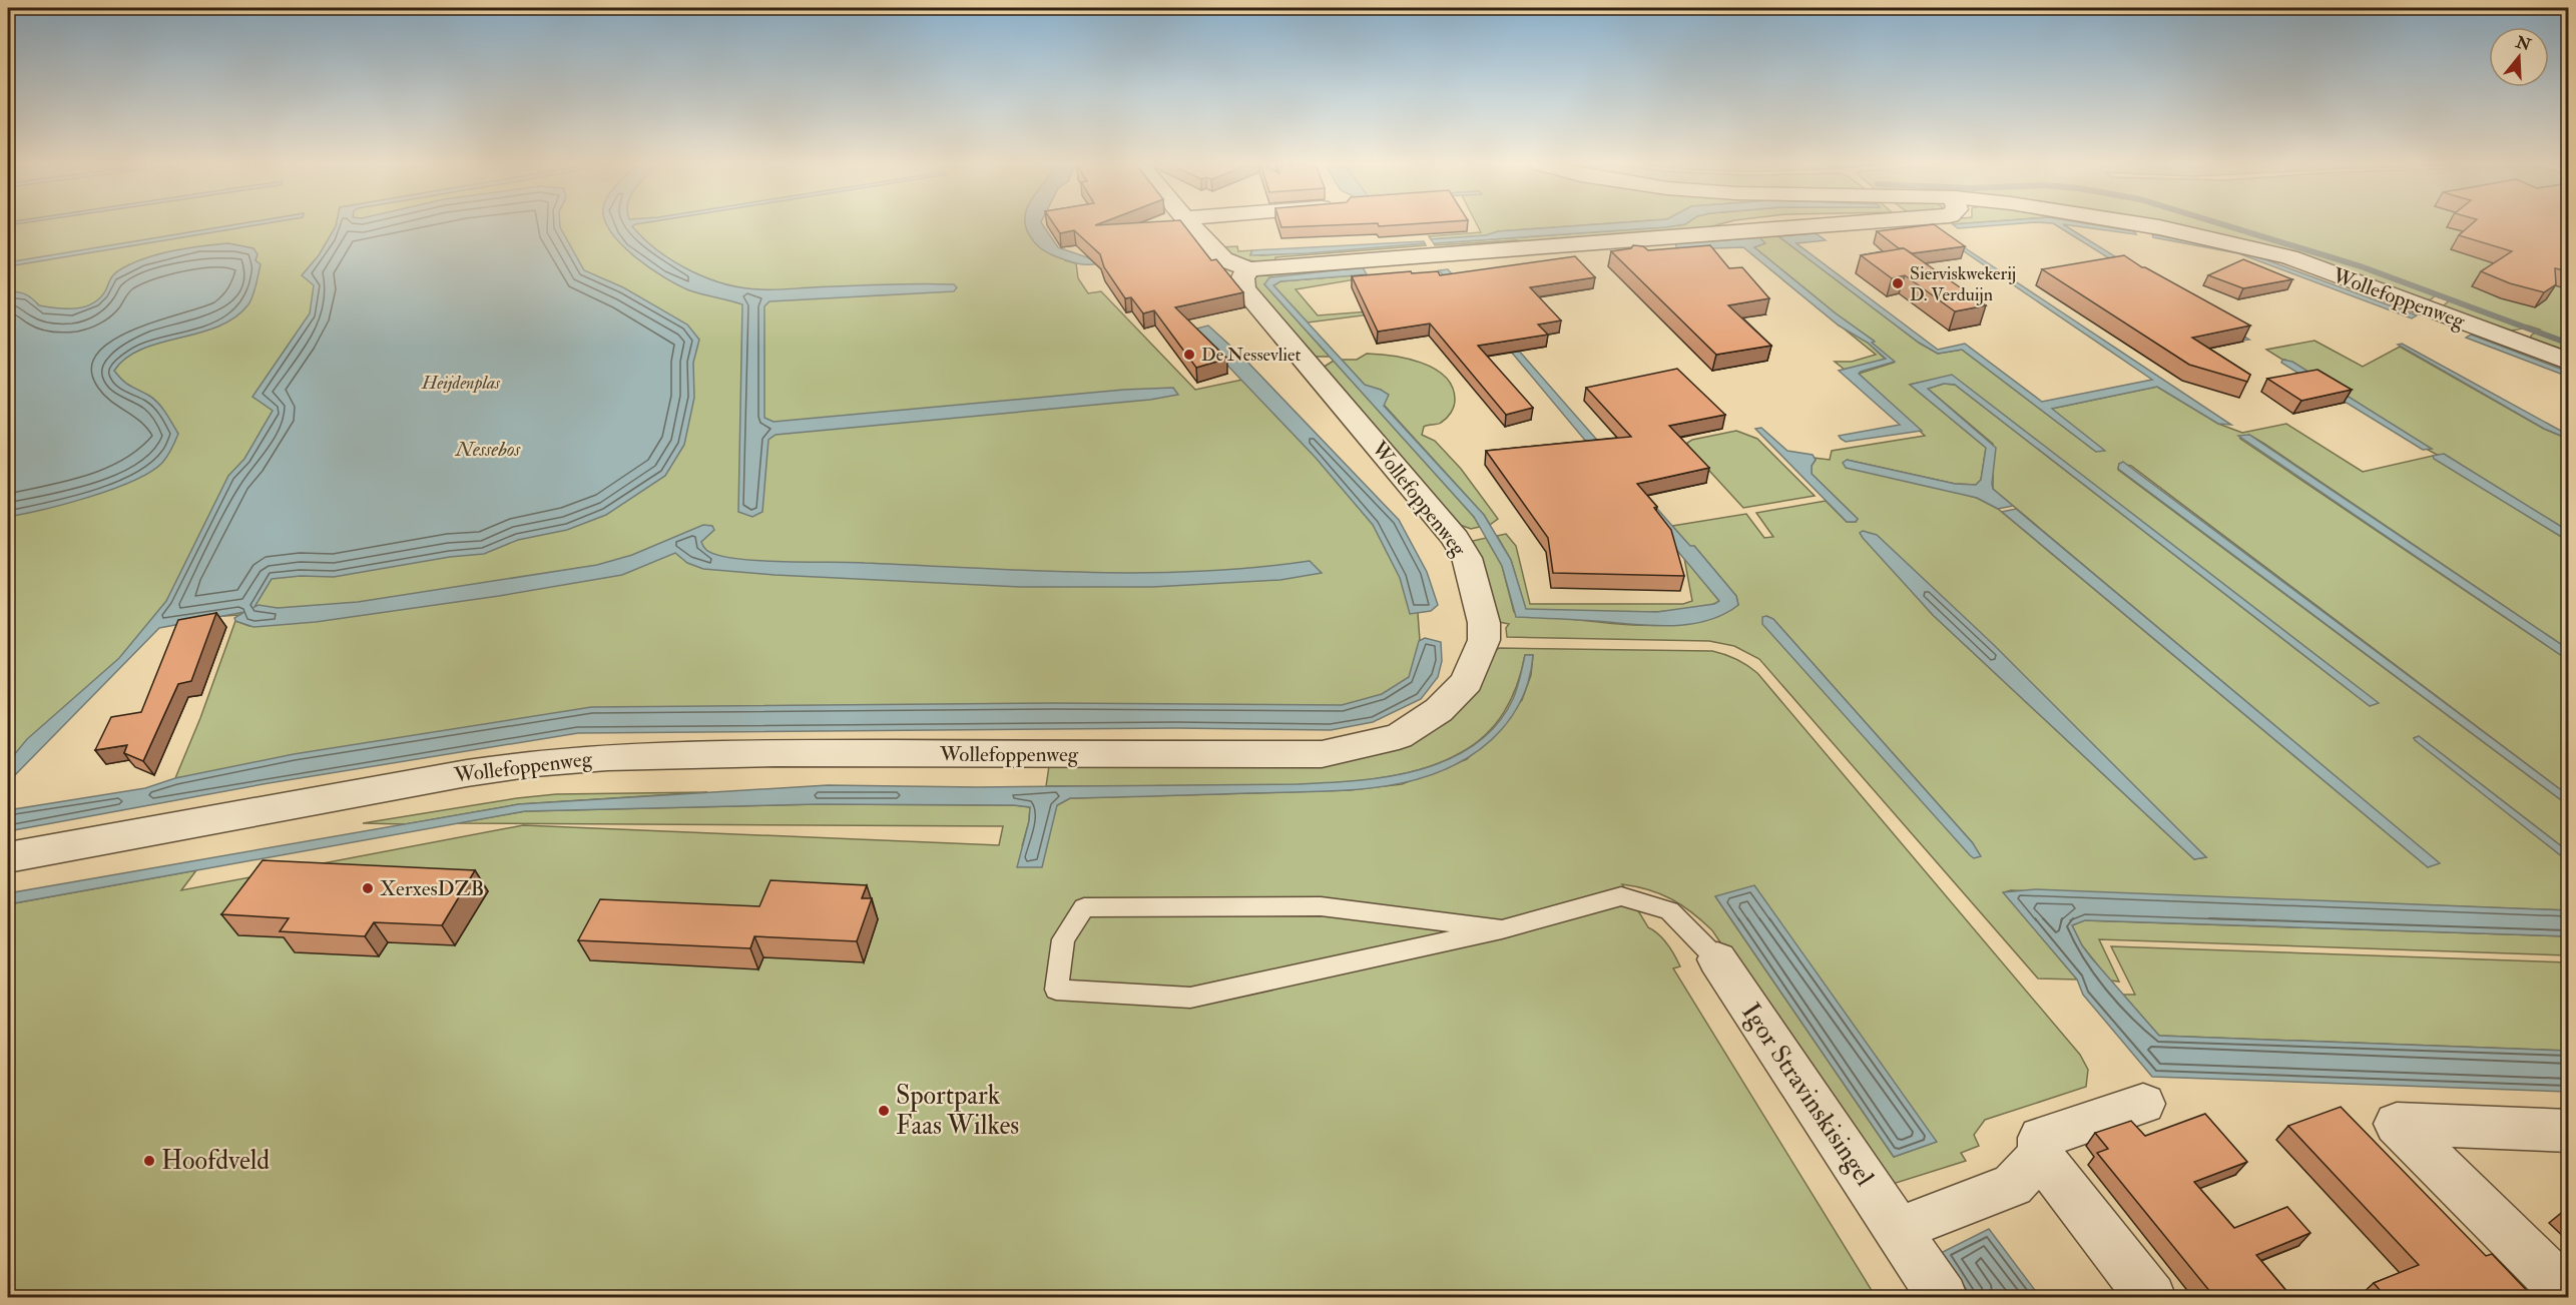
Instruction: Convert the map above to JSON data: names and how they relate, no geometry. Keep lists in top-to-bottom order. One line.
{"streets":{"street":["Wollefoppenweg","Igor Stravinskisingel"]},"water":["Heijdenplas"],"parks":["Nessebos"],"places":["Sierviskwekerij D. Verduijn","De Nessevliet","XerxesDZB","Sportpark Faas Wilkes","Hoofdveld"],"north":"top"}
